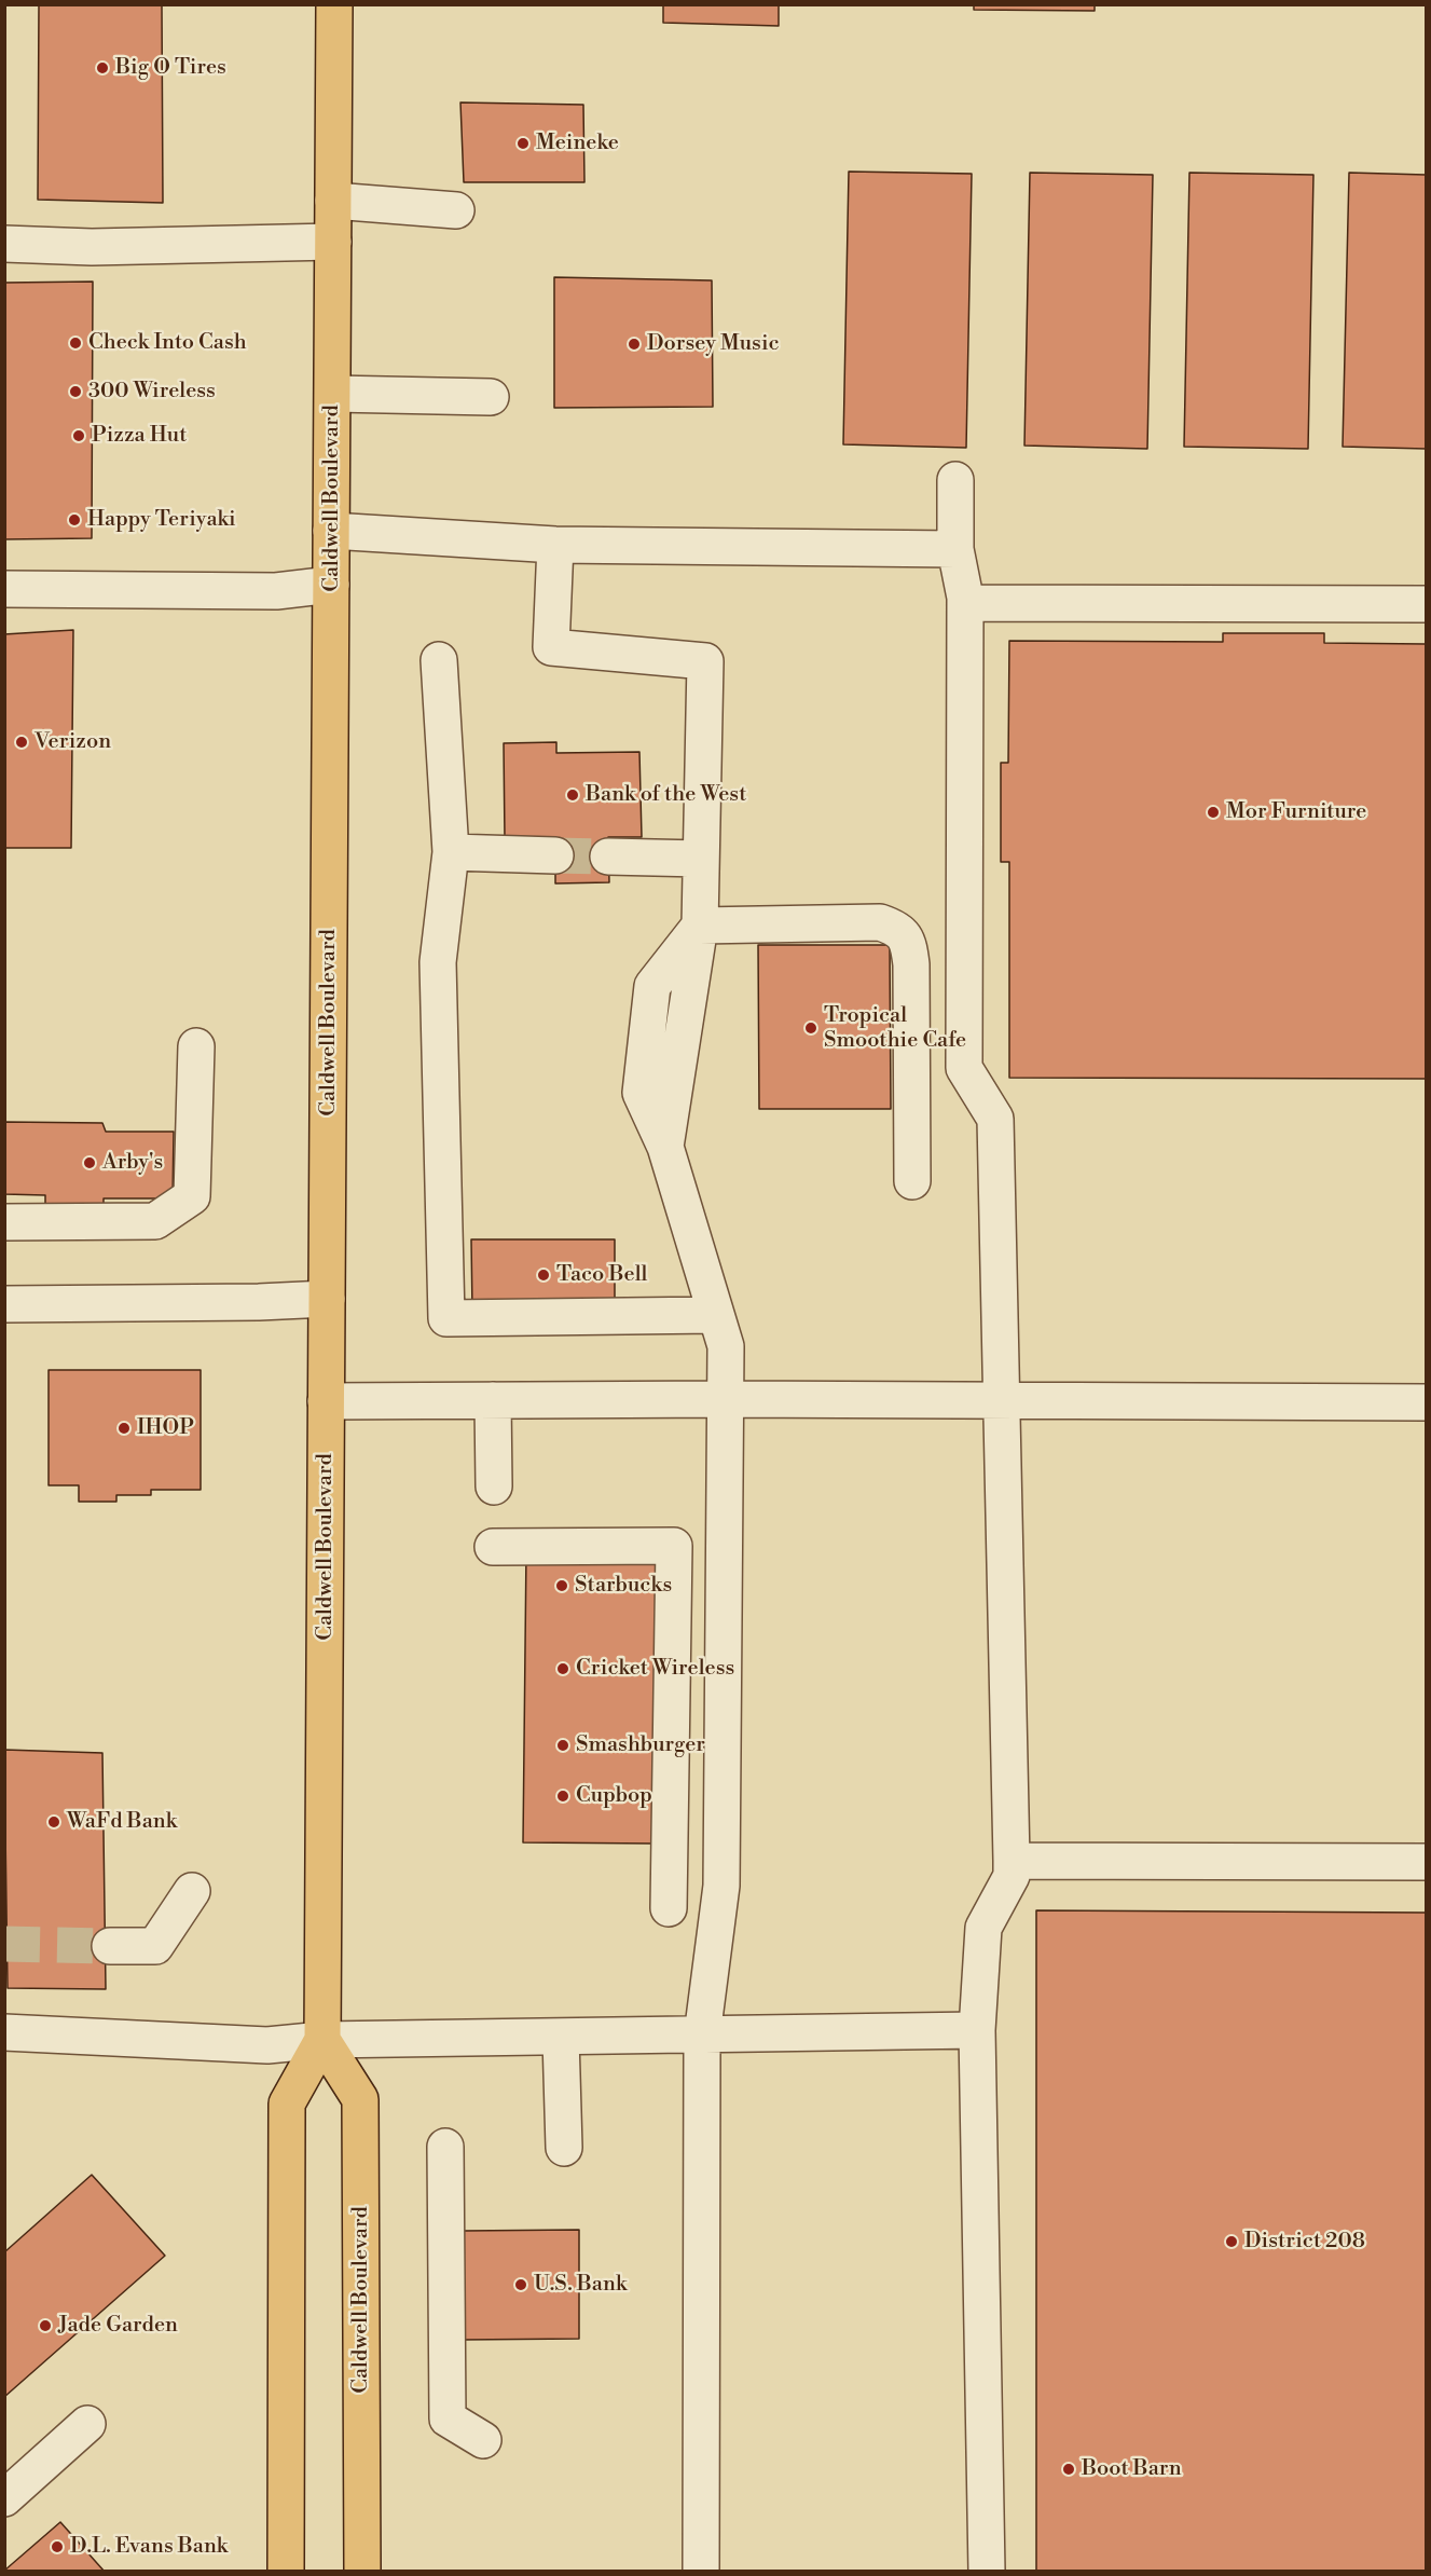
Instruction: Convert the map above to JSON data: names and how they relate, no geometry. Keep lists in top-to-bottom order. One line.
{"streets":{"main road":["Caldwell Boulevard"]},"places":["Big O Tires","Meineke","Check Into Cash","Dorsey Music","300 Wireless","Pizza Hut","Happy Teriyaki","Verizon","Bank of the West","Mor Furniture","Tropical Smoothie Cafe","Arby's","Taco Bell","IHOP","Starbucks","Cricket Wireless","Smashburger","Cupbop","WaFd Bank","District 208","U.S. Bank","Jade Garden","Boot Barn","D.L. Evans Bank"]}
